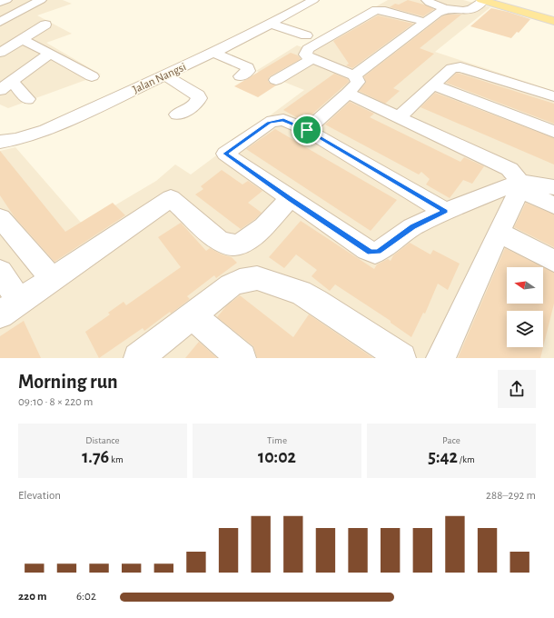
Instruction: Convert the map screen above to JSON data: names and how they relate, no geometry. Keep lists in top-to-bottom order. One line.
{"streets":{"street":["Jalan Nangsi"]},"north":"left","page":{"heading":["Morning run","09:10 · 8 × 220 m"],"stats":[["Distance","1.76 km"],["Time","10:02"],["Pace","5:42 /km"]],"chart":["Elevation","288–292 m"],"list":[{"name":"220 m","note":"6:02"}]}}
